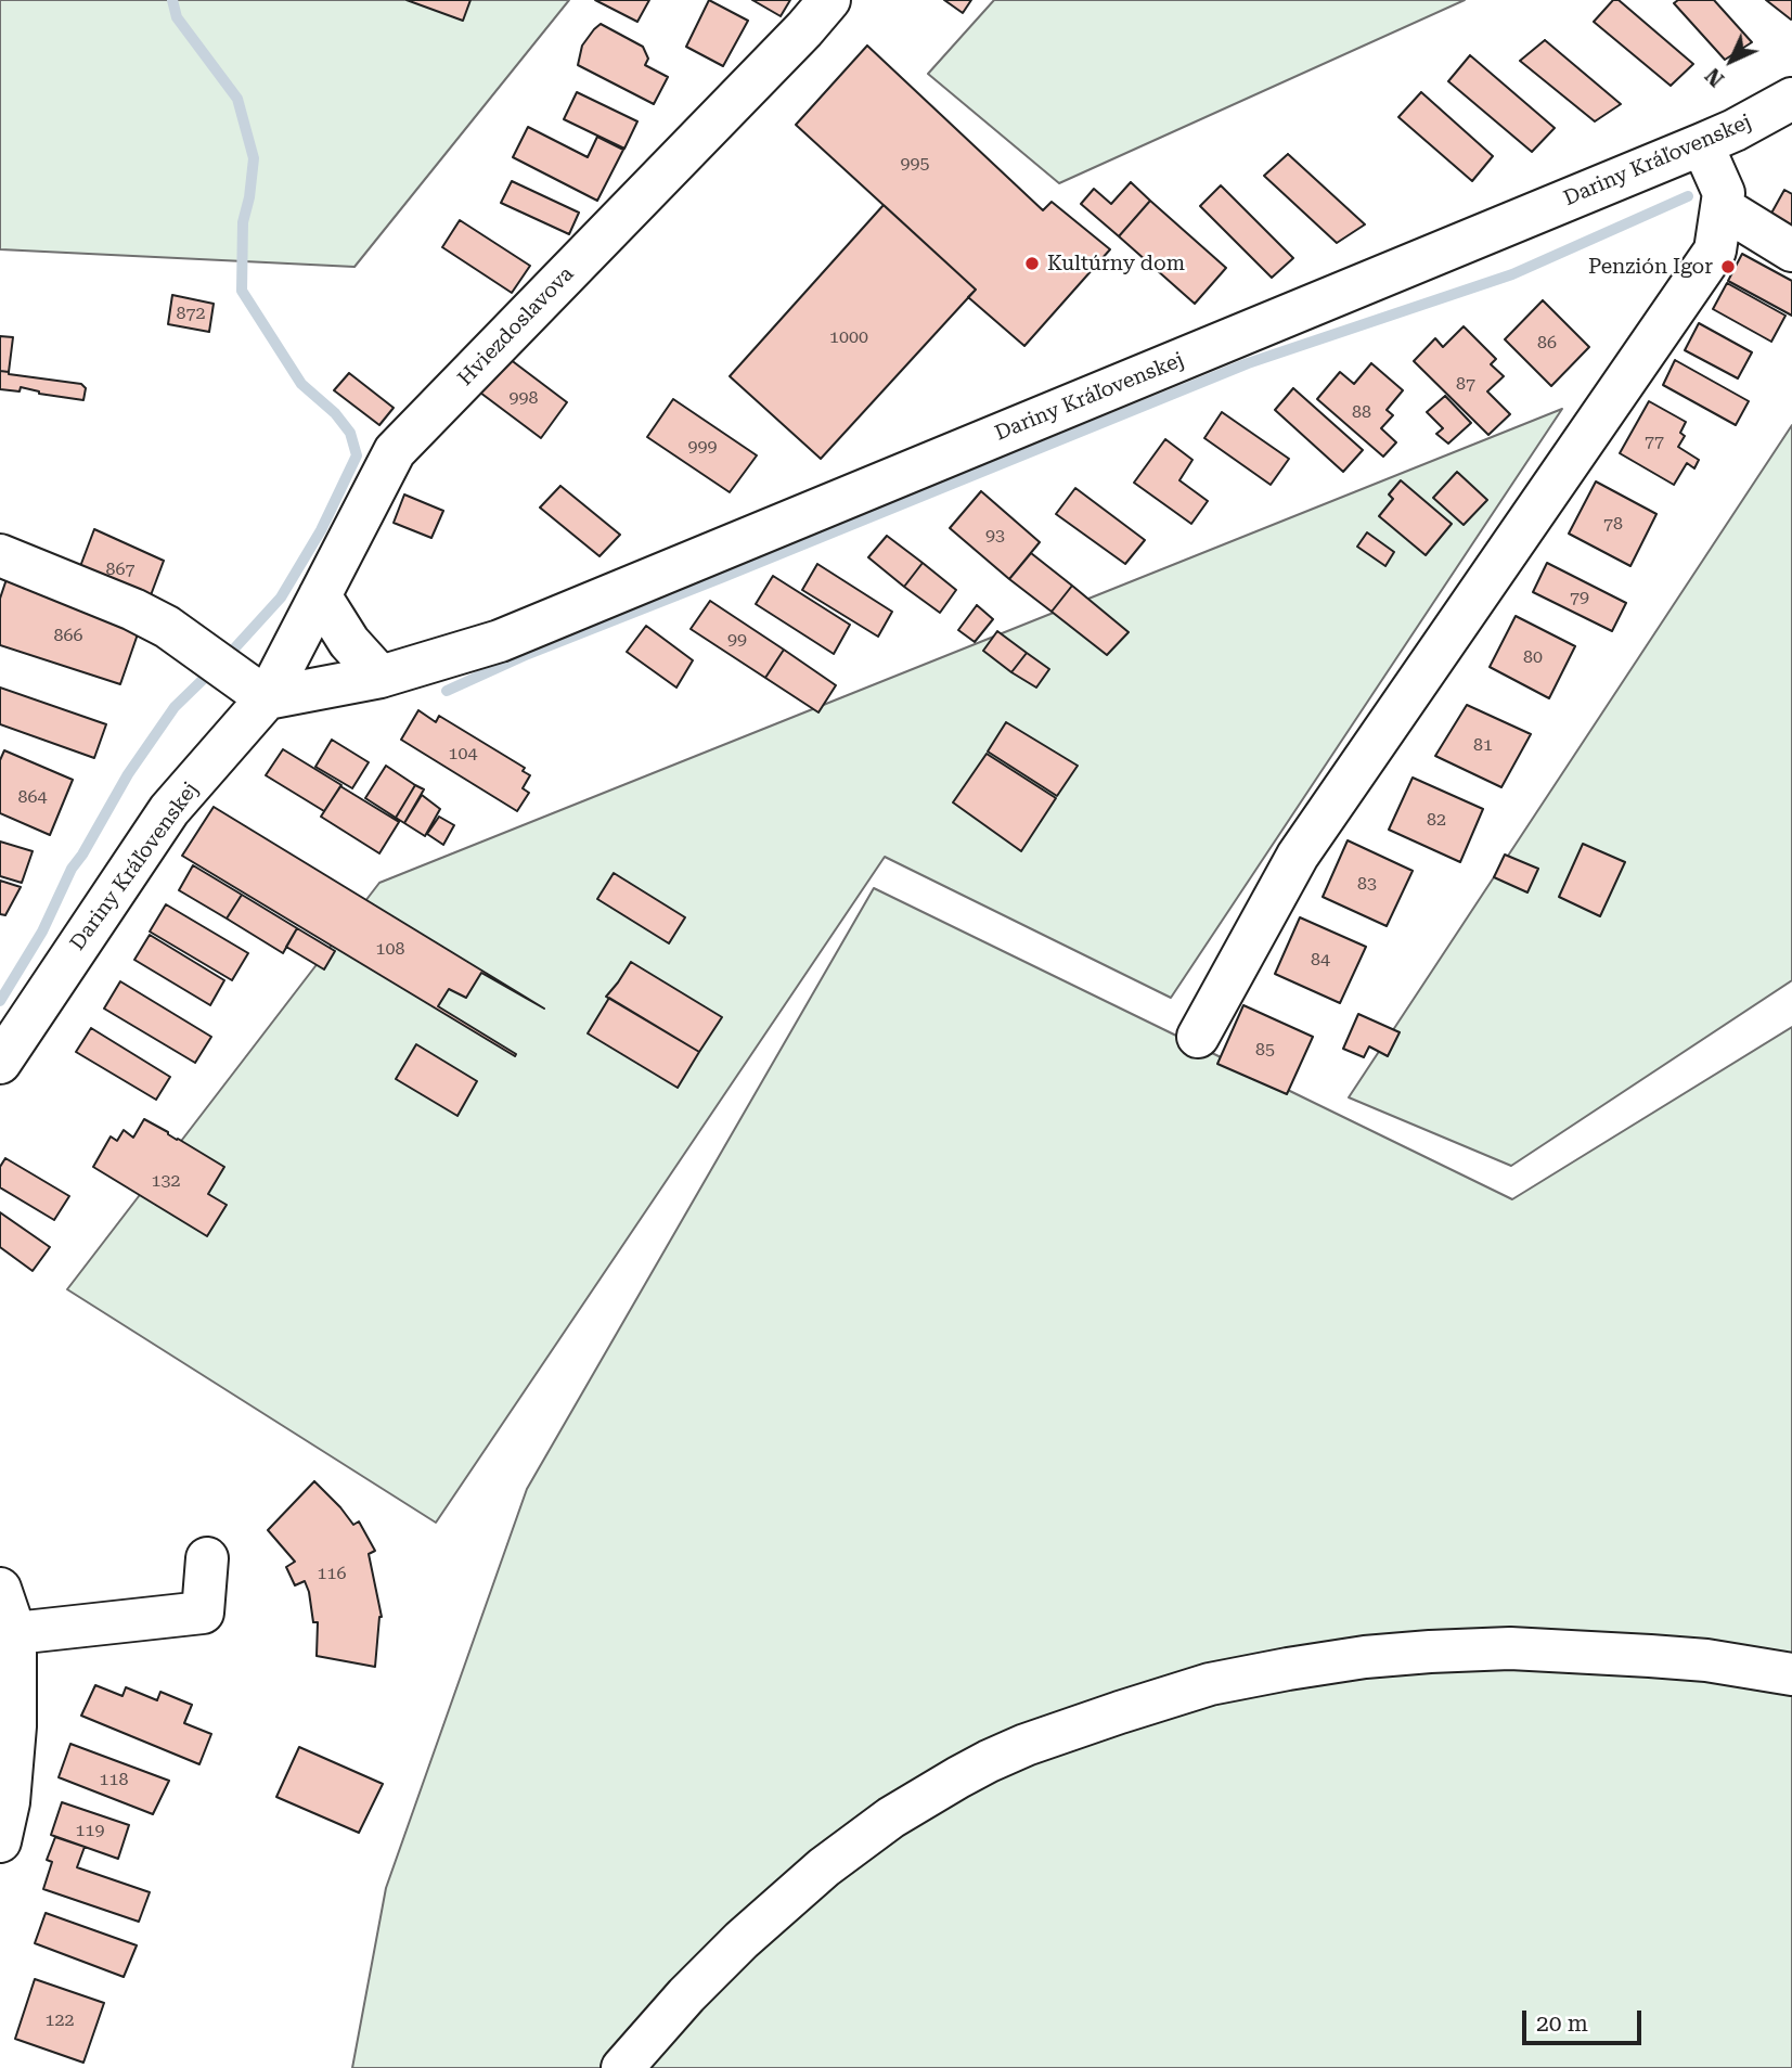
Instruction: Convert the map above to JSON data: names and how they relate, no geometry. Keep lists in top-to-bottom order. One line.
{"streets":{"street":["Dariny Kráľovenskej","Hviezdoslavova"]},"crossings":[["Dariny Kráľovenskej","Hviezdoslavova"]],"places":["Kultúrny dom","Penzión Igor"],"house_numbers":["995","872","1000","86","87","998","88","77","999","78","93","867","79","866","99","80","81","104","864","82","83","108","84","85","132","116","118","119","122"],"scale_bar":"20 m","north":"bottom left"}
